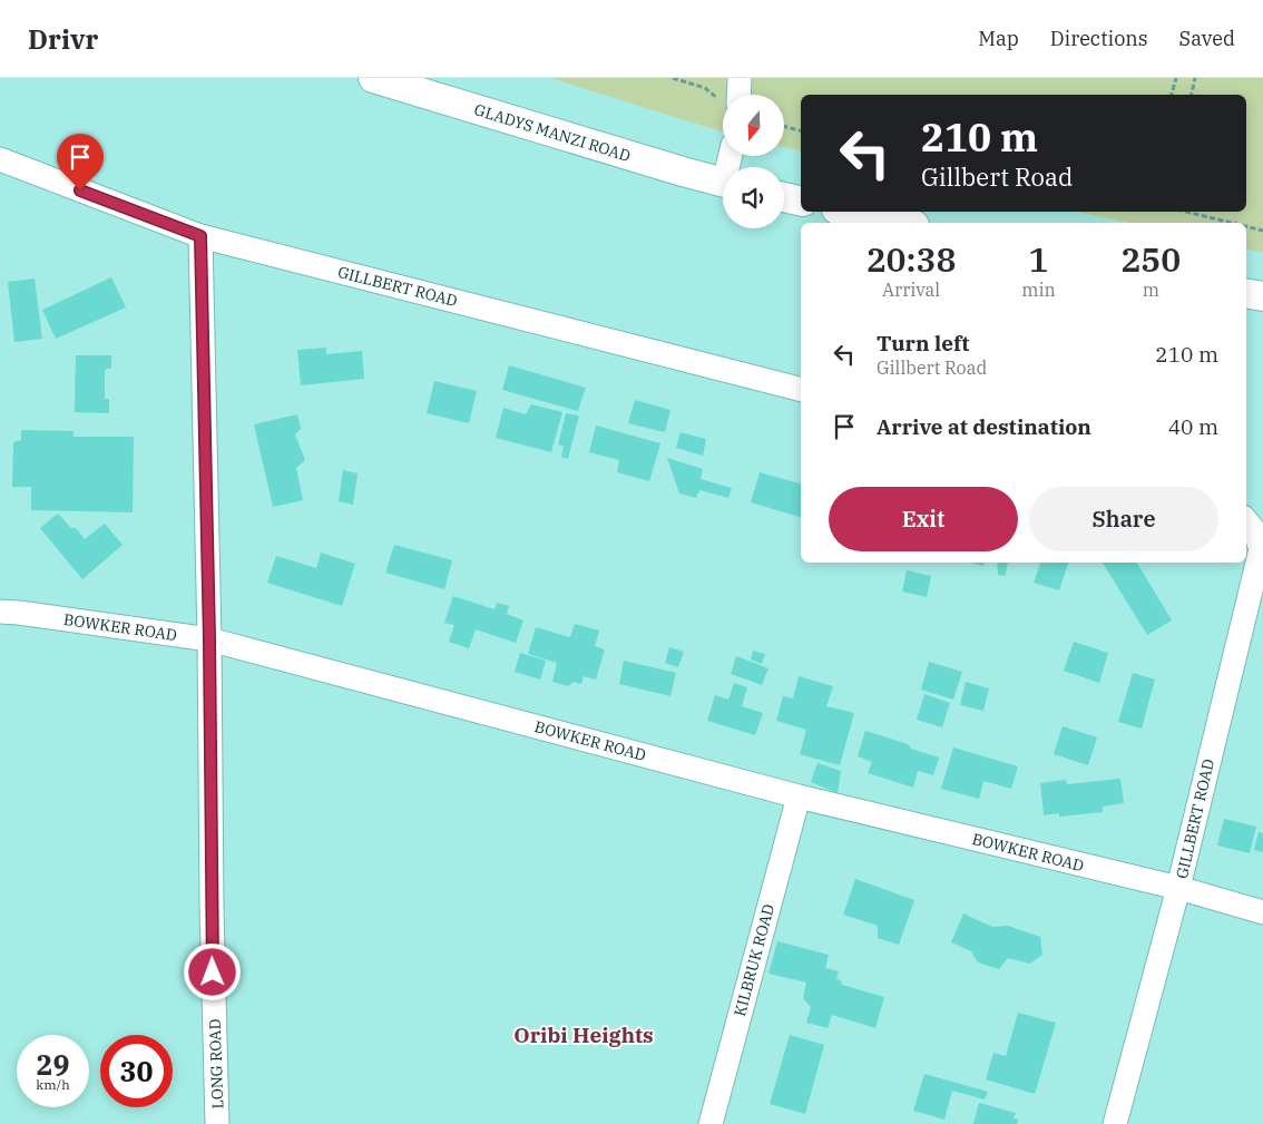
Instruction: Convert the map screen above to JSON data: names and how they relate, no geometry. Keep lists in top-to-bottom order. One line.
{"streets":{"main road":["GLADYS MANZI ROAD"],"street":["GILLBERT ROAD","BOWKER ROAD","KILBRUK ROAD","LONG ROAD"]},"crossings":[["GILLBERT ROAD","BOWKER ROAD"],["GILLBERT ROAD","LONG ROAD"],["BOWKER ROAD","KILBRUK ROAD"],["BOWKER ROAD","LONG ROAD"]],"districts":["Oribi Heights"],"north":"bottom","page":{"header":"Drivr","nav":["Map","Directions","Saved"],"turn":["210 m","Gillbert Road"],"eta":["20:38","Arrival","1","min","250","m"],"list":[{"name":"Turn left","note":"Gillbert Road","value":"210 m"},{"name":"Arrive at destination","value":"40 m"}],"buttons":["Exit","Share"],"speed":"29 km/h","limit":"30"}}
